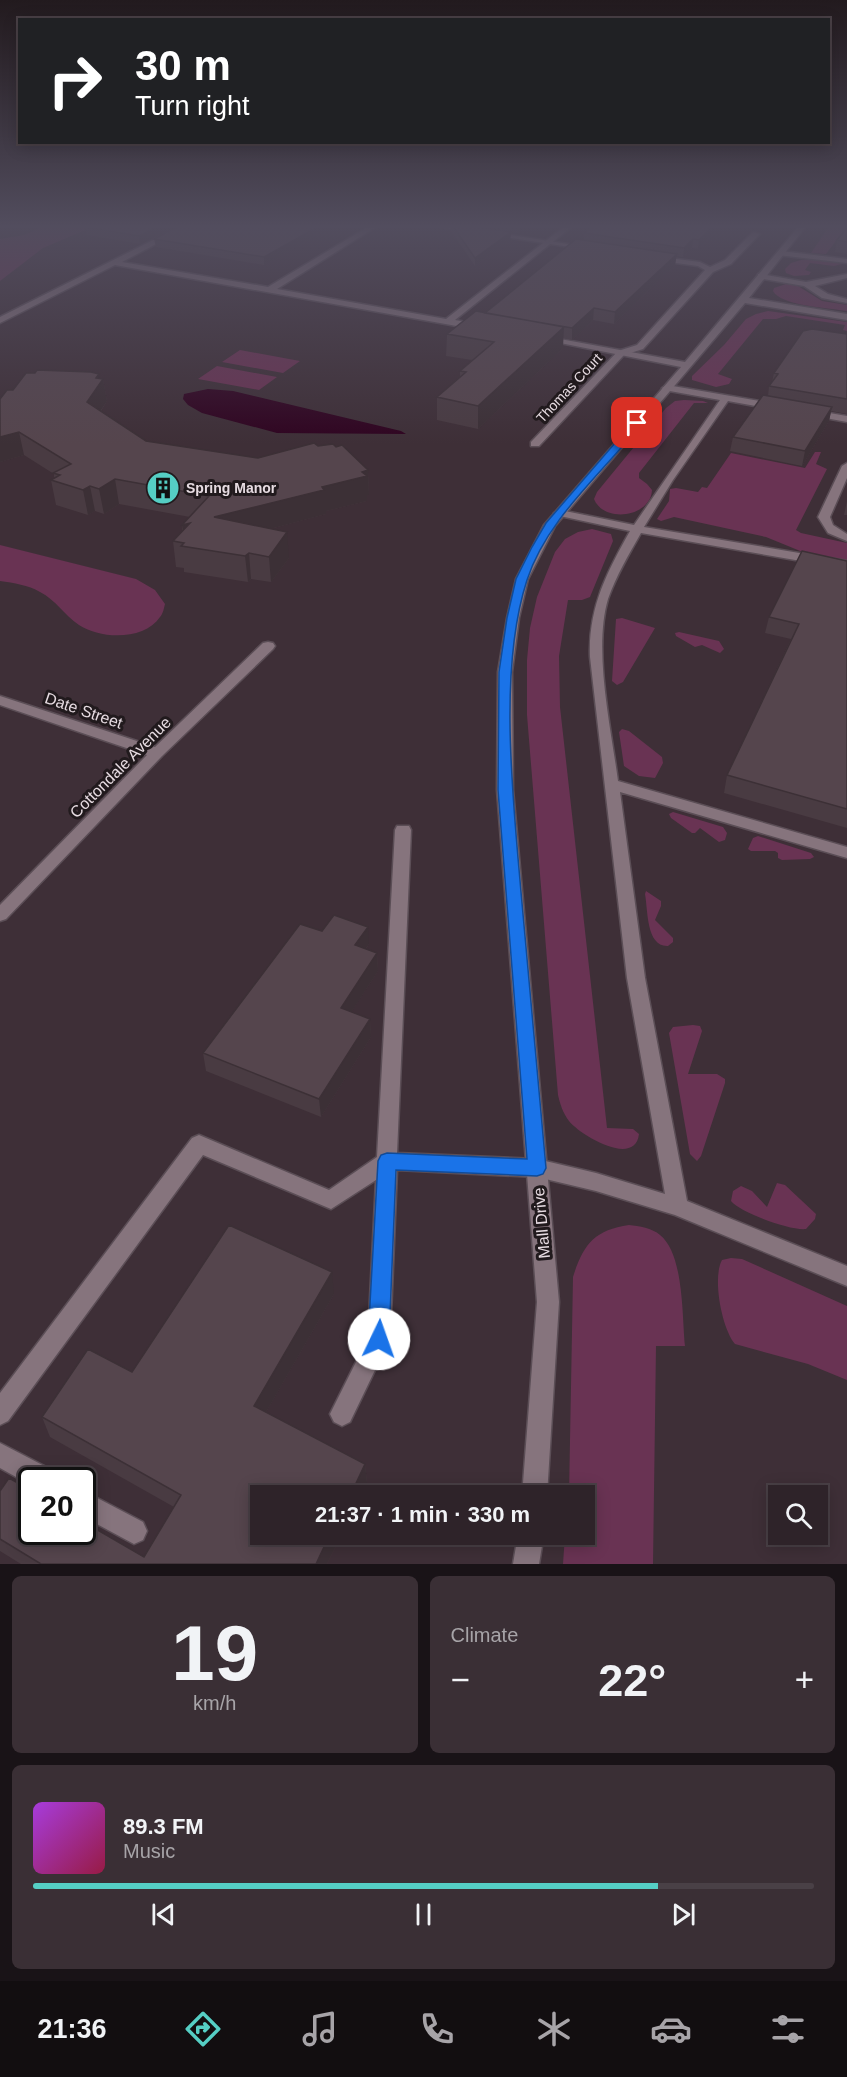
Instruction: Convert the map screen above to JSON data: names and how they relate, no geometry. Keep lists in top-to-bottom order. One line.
{"streets":{"street":["Thomas Court","Date Street","Cottondale Avenue","Mall Drive"]},"crossings":[["Date Street","Cottondale Avenue"]],"places":{"building":["Spring Manor"]},"page":{"turn":["30 m","Turn right"],"limit":"20","trip":"21:37 · 1 min · 330 m","tile":[["19","km/h"],"Climate"],"heat":["−","22°","+"],"song":["89.3 FM","Music"],"tabs":"21:36"}}
